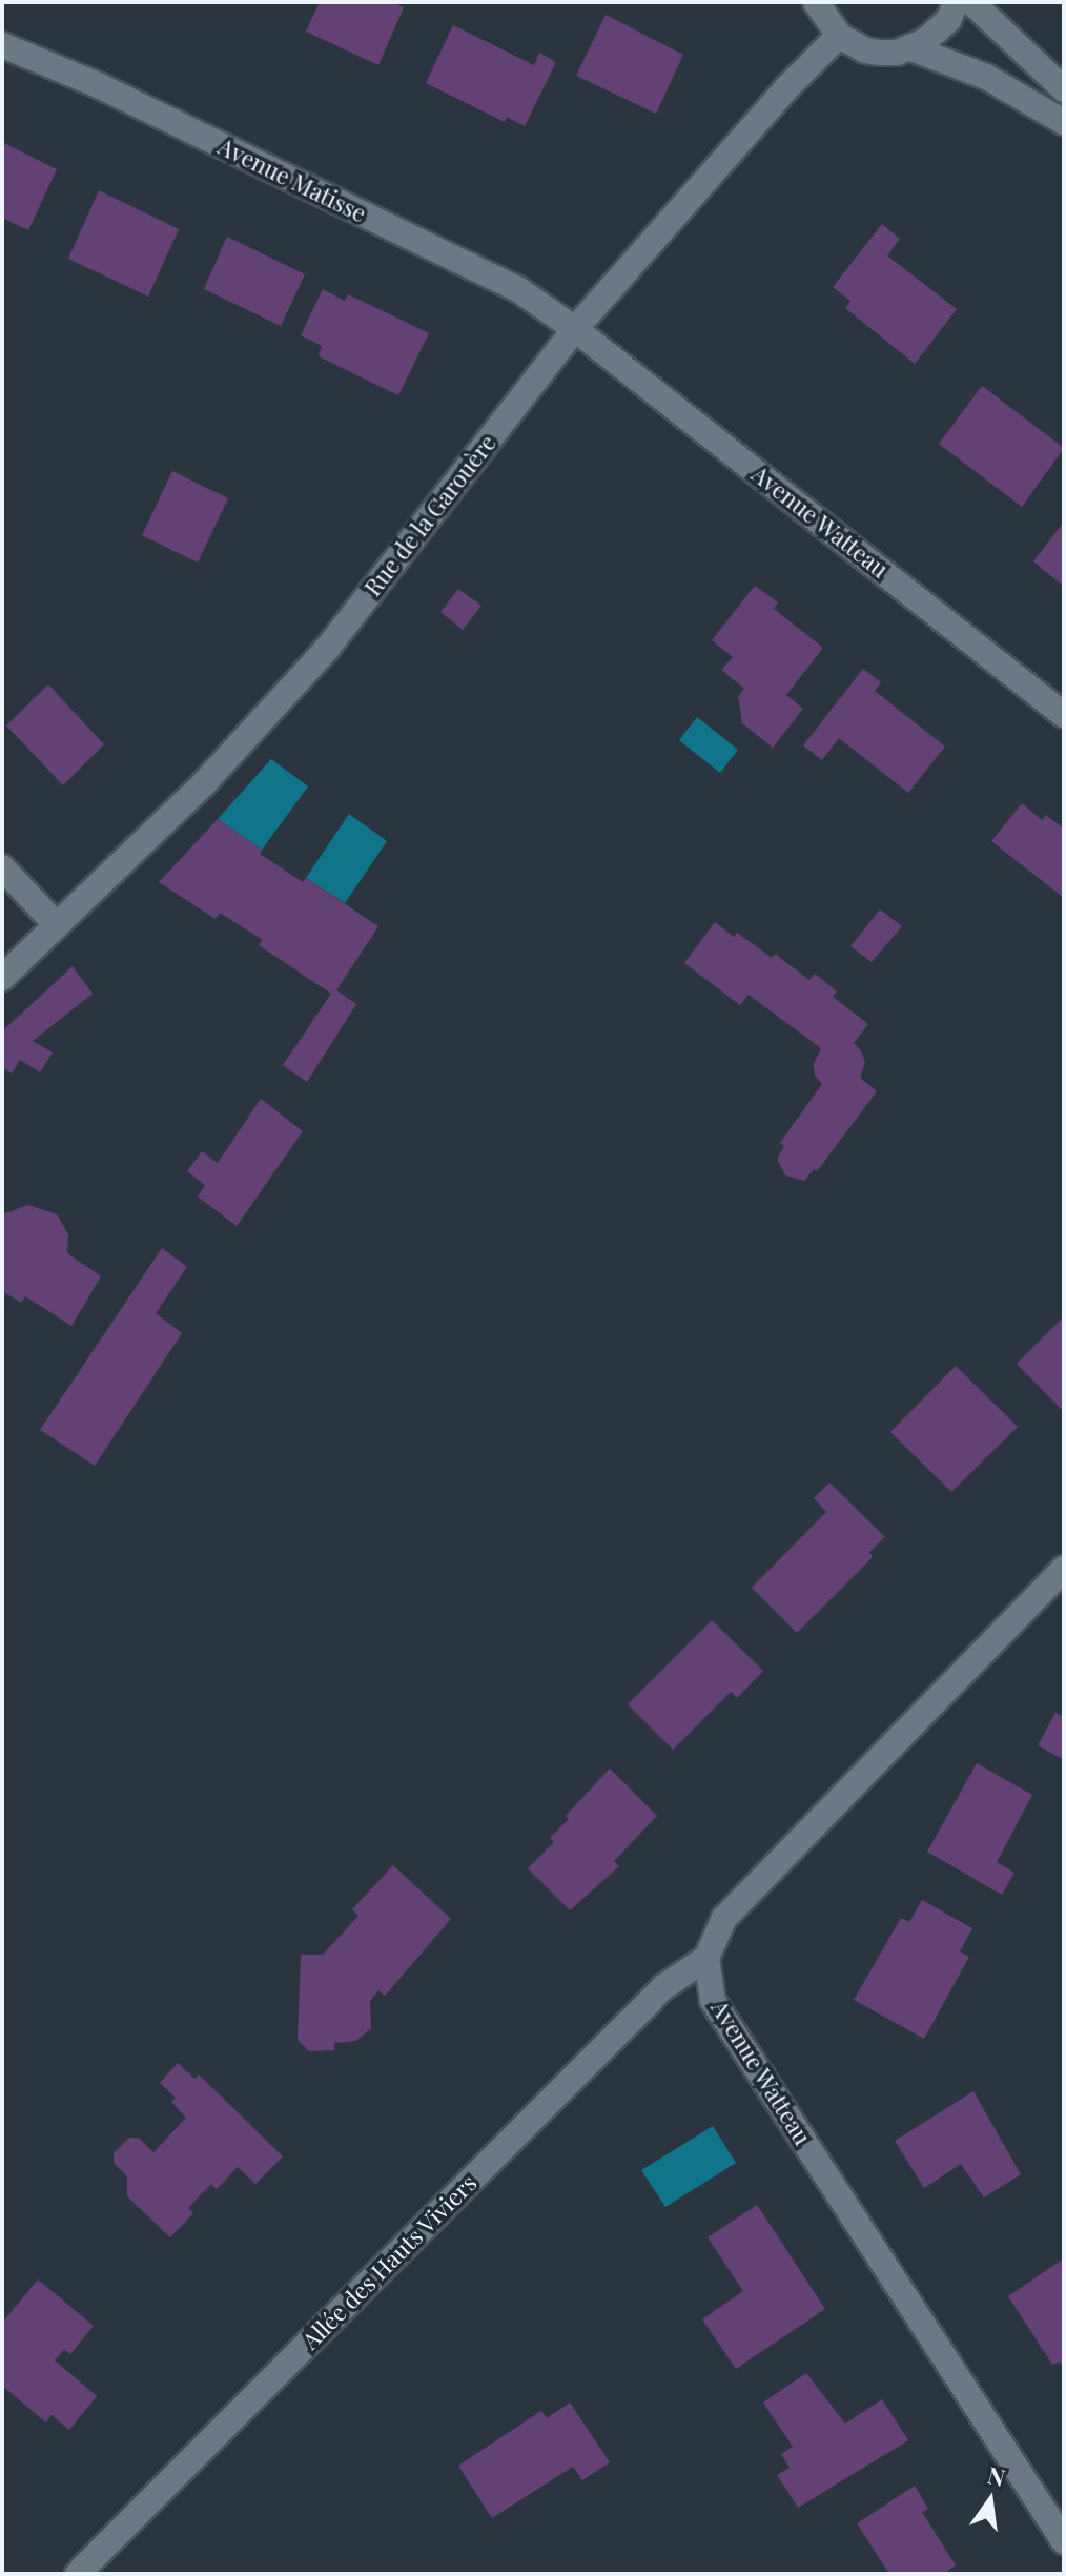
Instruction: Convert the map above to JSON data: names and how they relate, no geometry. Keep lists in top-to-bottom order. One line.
{"streets":{"street":["Avenue Matisse","Rue de la Garouère","Avenue Watteau","Allée des Hauts Viviers"]},"crossings":[["Avenue Matisse","Rue de la Garouère"],["Avenue Matisse","Avenue Watteau"],["Rue de la Garouère","Avenue Watteau"],["Avenue Watteau","Allée des Hauts Viviers"]],"north":"top"}
